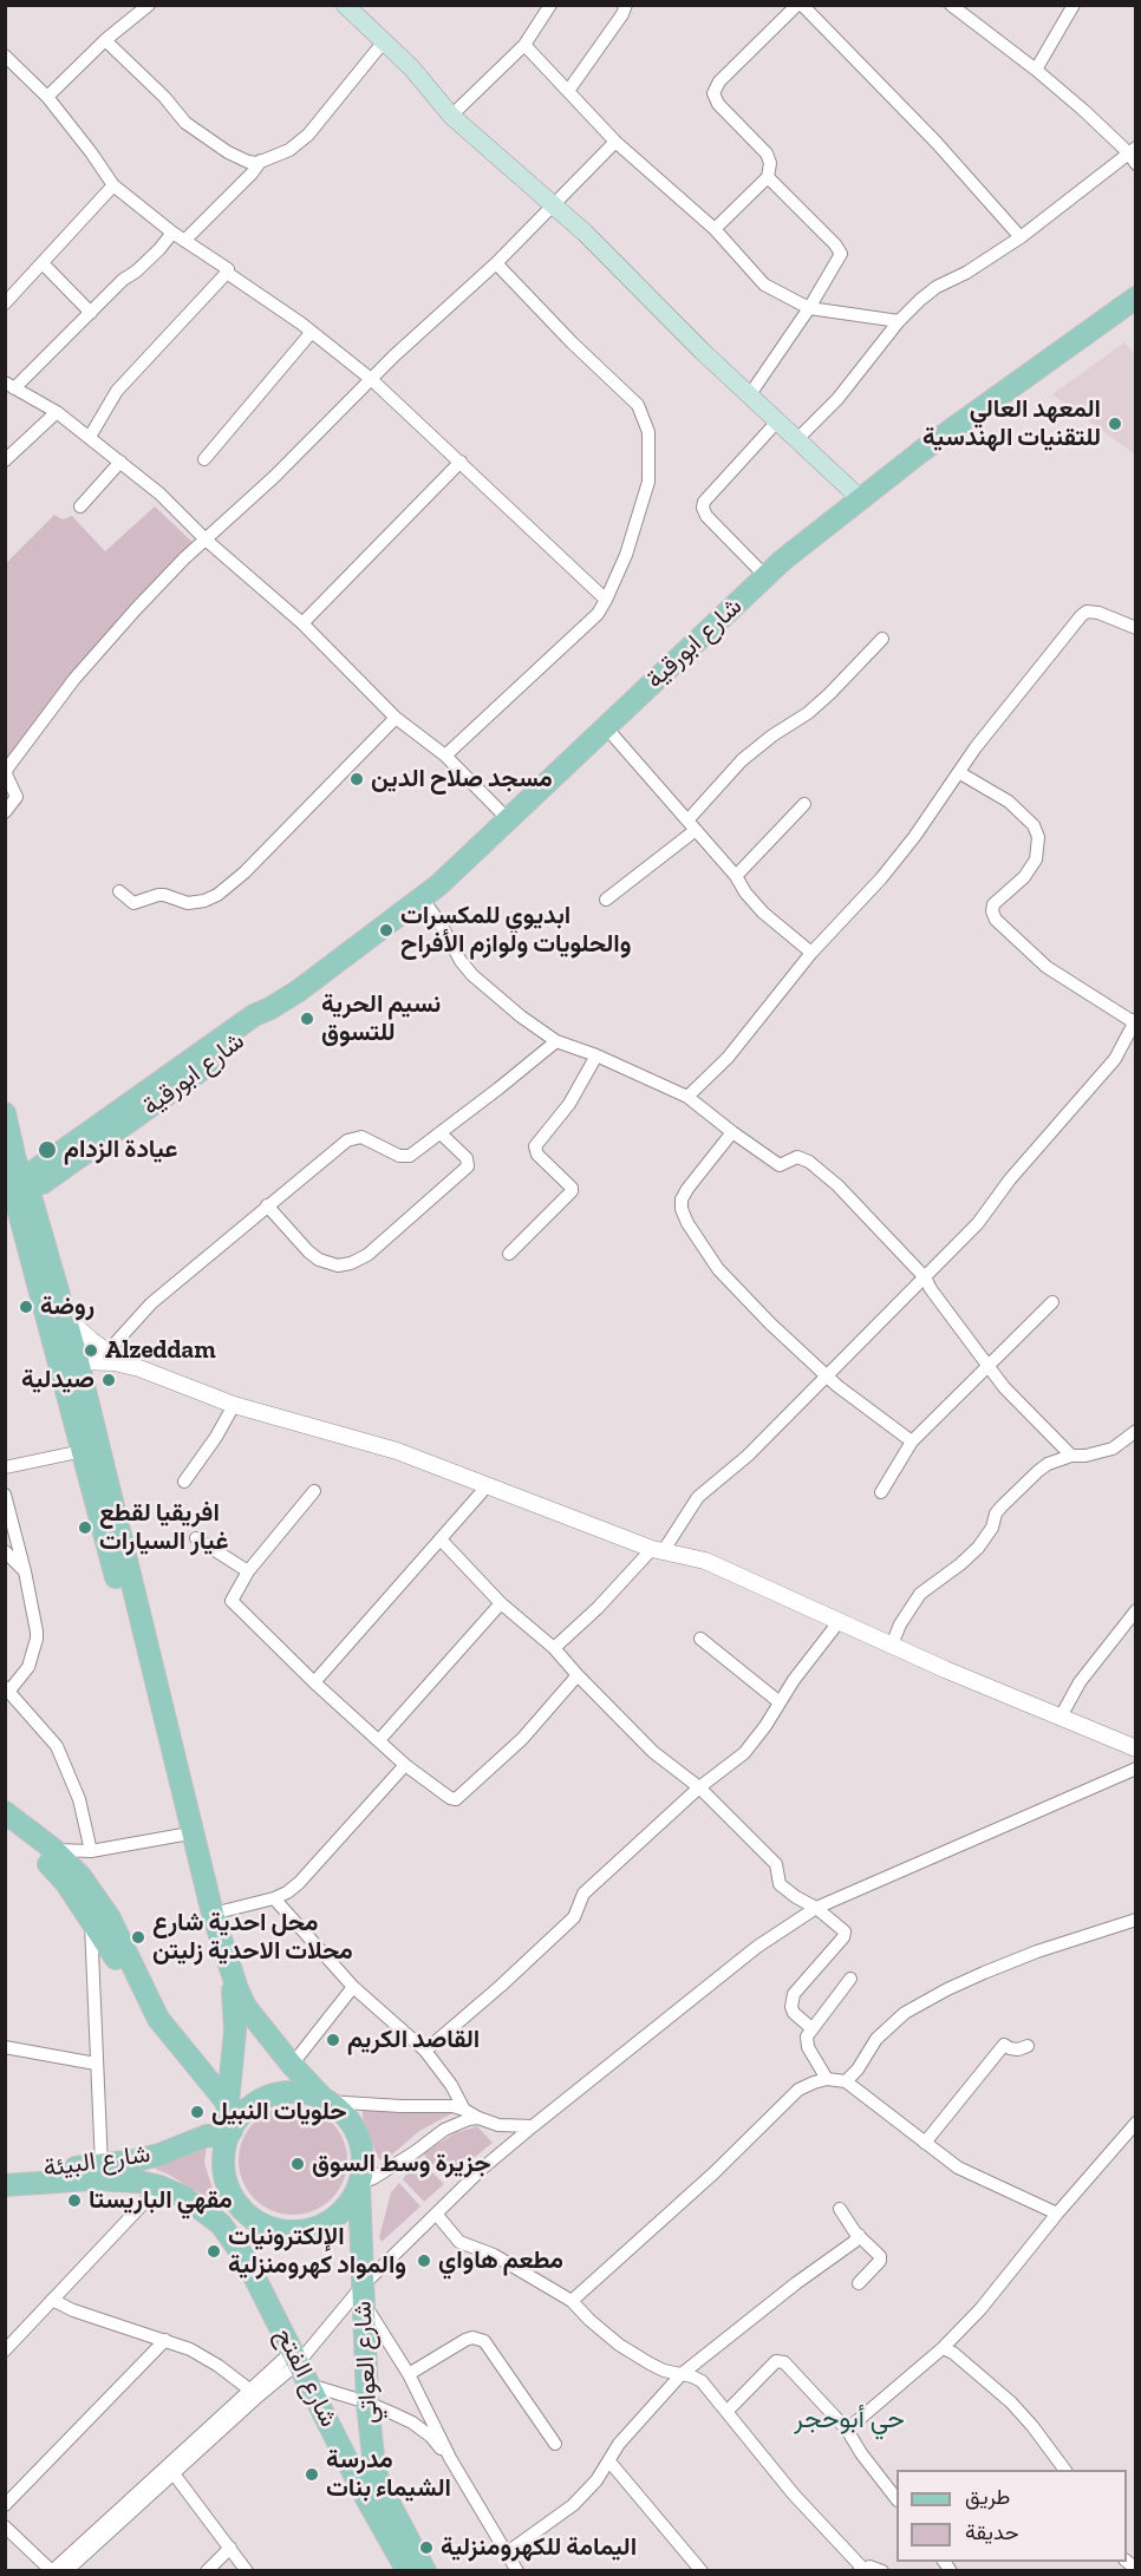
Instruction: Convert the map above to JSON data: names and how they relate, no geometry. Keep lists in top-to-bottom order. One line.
{"streets":{"main road":["شارع ابورقية","شارع البيئة","شارع العواتي","شارع الفتح"]},"crossings":[["شارع البيئة","شارع العواتي"],["شارع البيئة","شارع الفتح"]],"districts":["حي أبوحجر"],"places":["المعهد العالي للتقنيات الهندسية","مسجد صلاح الدين","ابديوي للمكسرات والحلويات ولوازم الأفراح","نسيم الحرية للتسوق","عيادة الزدام","روضة","Alzeddam","صيدلية","افريقيا لقطع غيار السيارات","محل احدية شارع محلات الاحدية زليتن","القاصد الكريم","حلويات النبيل","جزيرة وسط السوق","مقهي الباريستا","الإلكترونيات والمواد كهرومنزلية","مطعم هاواي","مدرسة الشيماء بنات","اليمامة للكهرومنزلية"],"legend":["طريق","حديقة"]}
